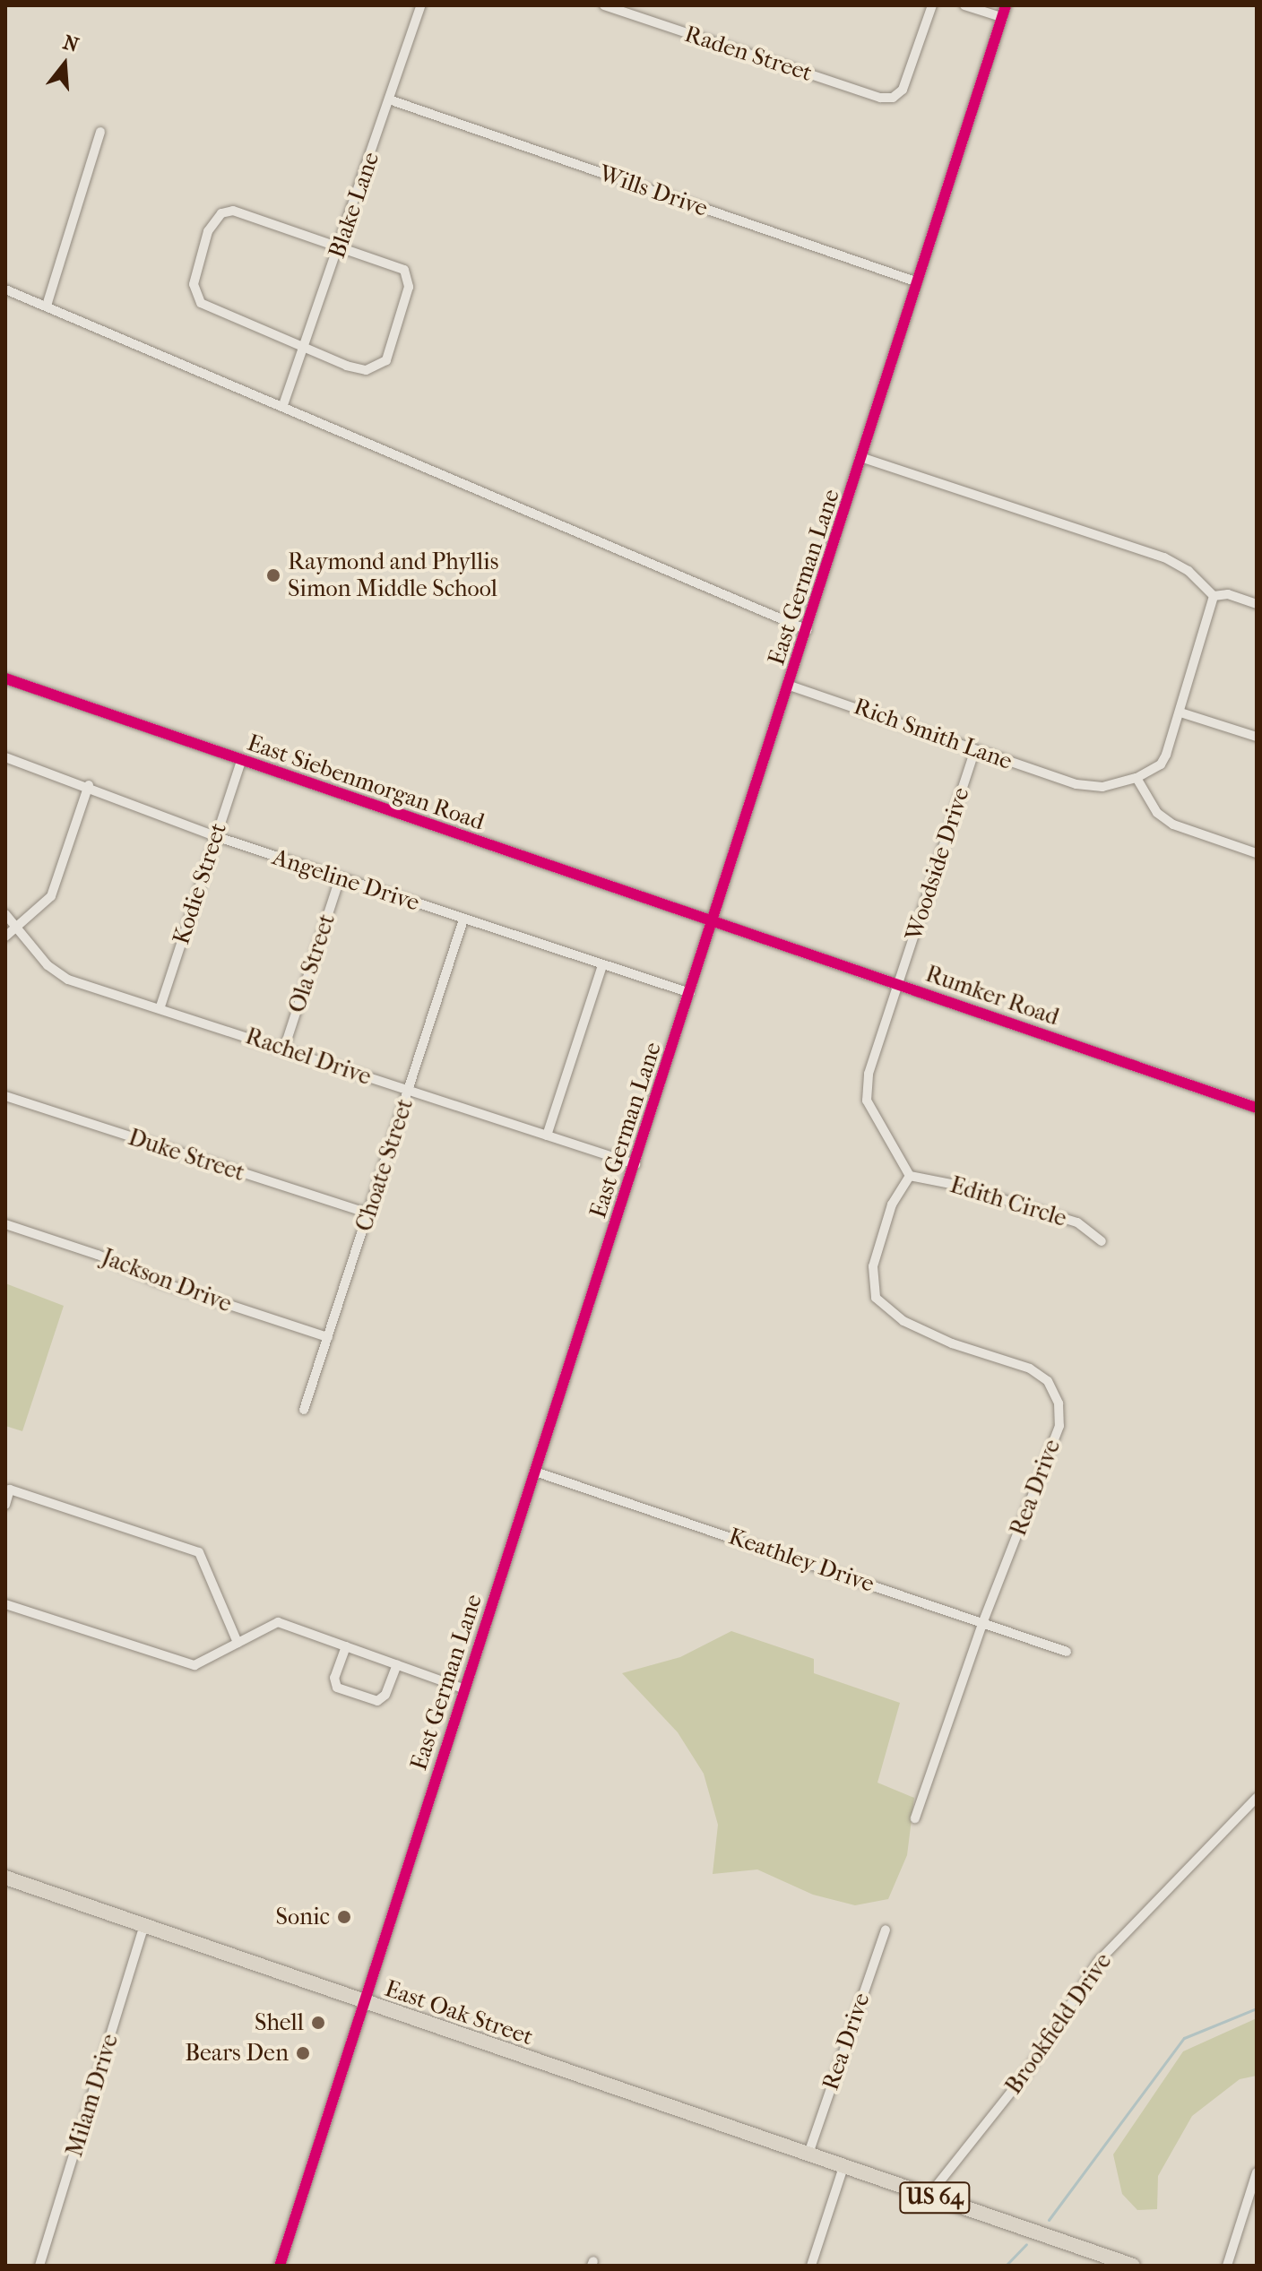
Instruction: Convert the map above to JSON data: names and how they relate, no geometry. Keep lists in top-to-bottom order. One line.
{"streets":{"highway":["East Oak Street","US 64"],"street":["Raden Street","Wills Drive","Blake Lane","East German Lane","Rich Smith Lane","East Siebenmorgan Road","Woodside Drive","Angeline Drive","Kodie Street","Ola Street","Rumker Road","Rachel Drive","Duke Street","Choate Street","Edith Circle","Jackson Drive","Rea Drive","Keathley Drive","Brookfield Drive","Milam Drive"]},"crossings":[["Wills Drive","Blake Lane"],["Wills Drive","East German Lane"],["East German Lane","Rich Smith Lane"],["East German Lane","East Siebenmorgan Road"],["East German Lane","Angeline Drive"],["East German Lane","Rumker Road"],["East German Lane","Rachel Drive"],["East German Lane","Keathley Drive"],["East German Lane","East Oak Street"],["Rich Smith Lane","Woodside Drive"],["East Siebenmorgan Road","Kodie Street"],["East Siebenmorgan Road","Rumker Road"],["Woodside Drive","Rumker Road"],["Woodside Drive","Edith Circle"],["Woodside Drive","Rea Drive"],["Angeline Drive","Kodie Street"],["Angeline Drive","Ola Street"],["Angeline Drive","Choate Street"],["Kodie Street","Rachel Drive"],["Ola Street","Rachel Drive"],["Rachel Drive","Choate Street"],["Duke Street","Choate Street"],["Choate Street","Jackson Drive"],["Edith Circle","Rea Drive"],["Rea Drive","Keathley Drive"],["Rea Drive","East Oak Street"],["East Oak Street","Brookfield Drive"],["East Oak Street","Milam Drive"]],"places":["Raymond and Phyllis Simon Middle School","Sonic","Shell","Bears Den"],"north":"top"}
